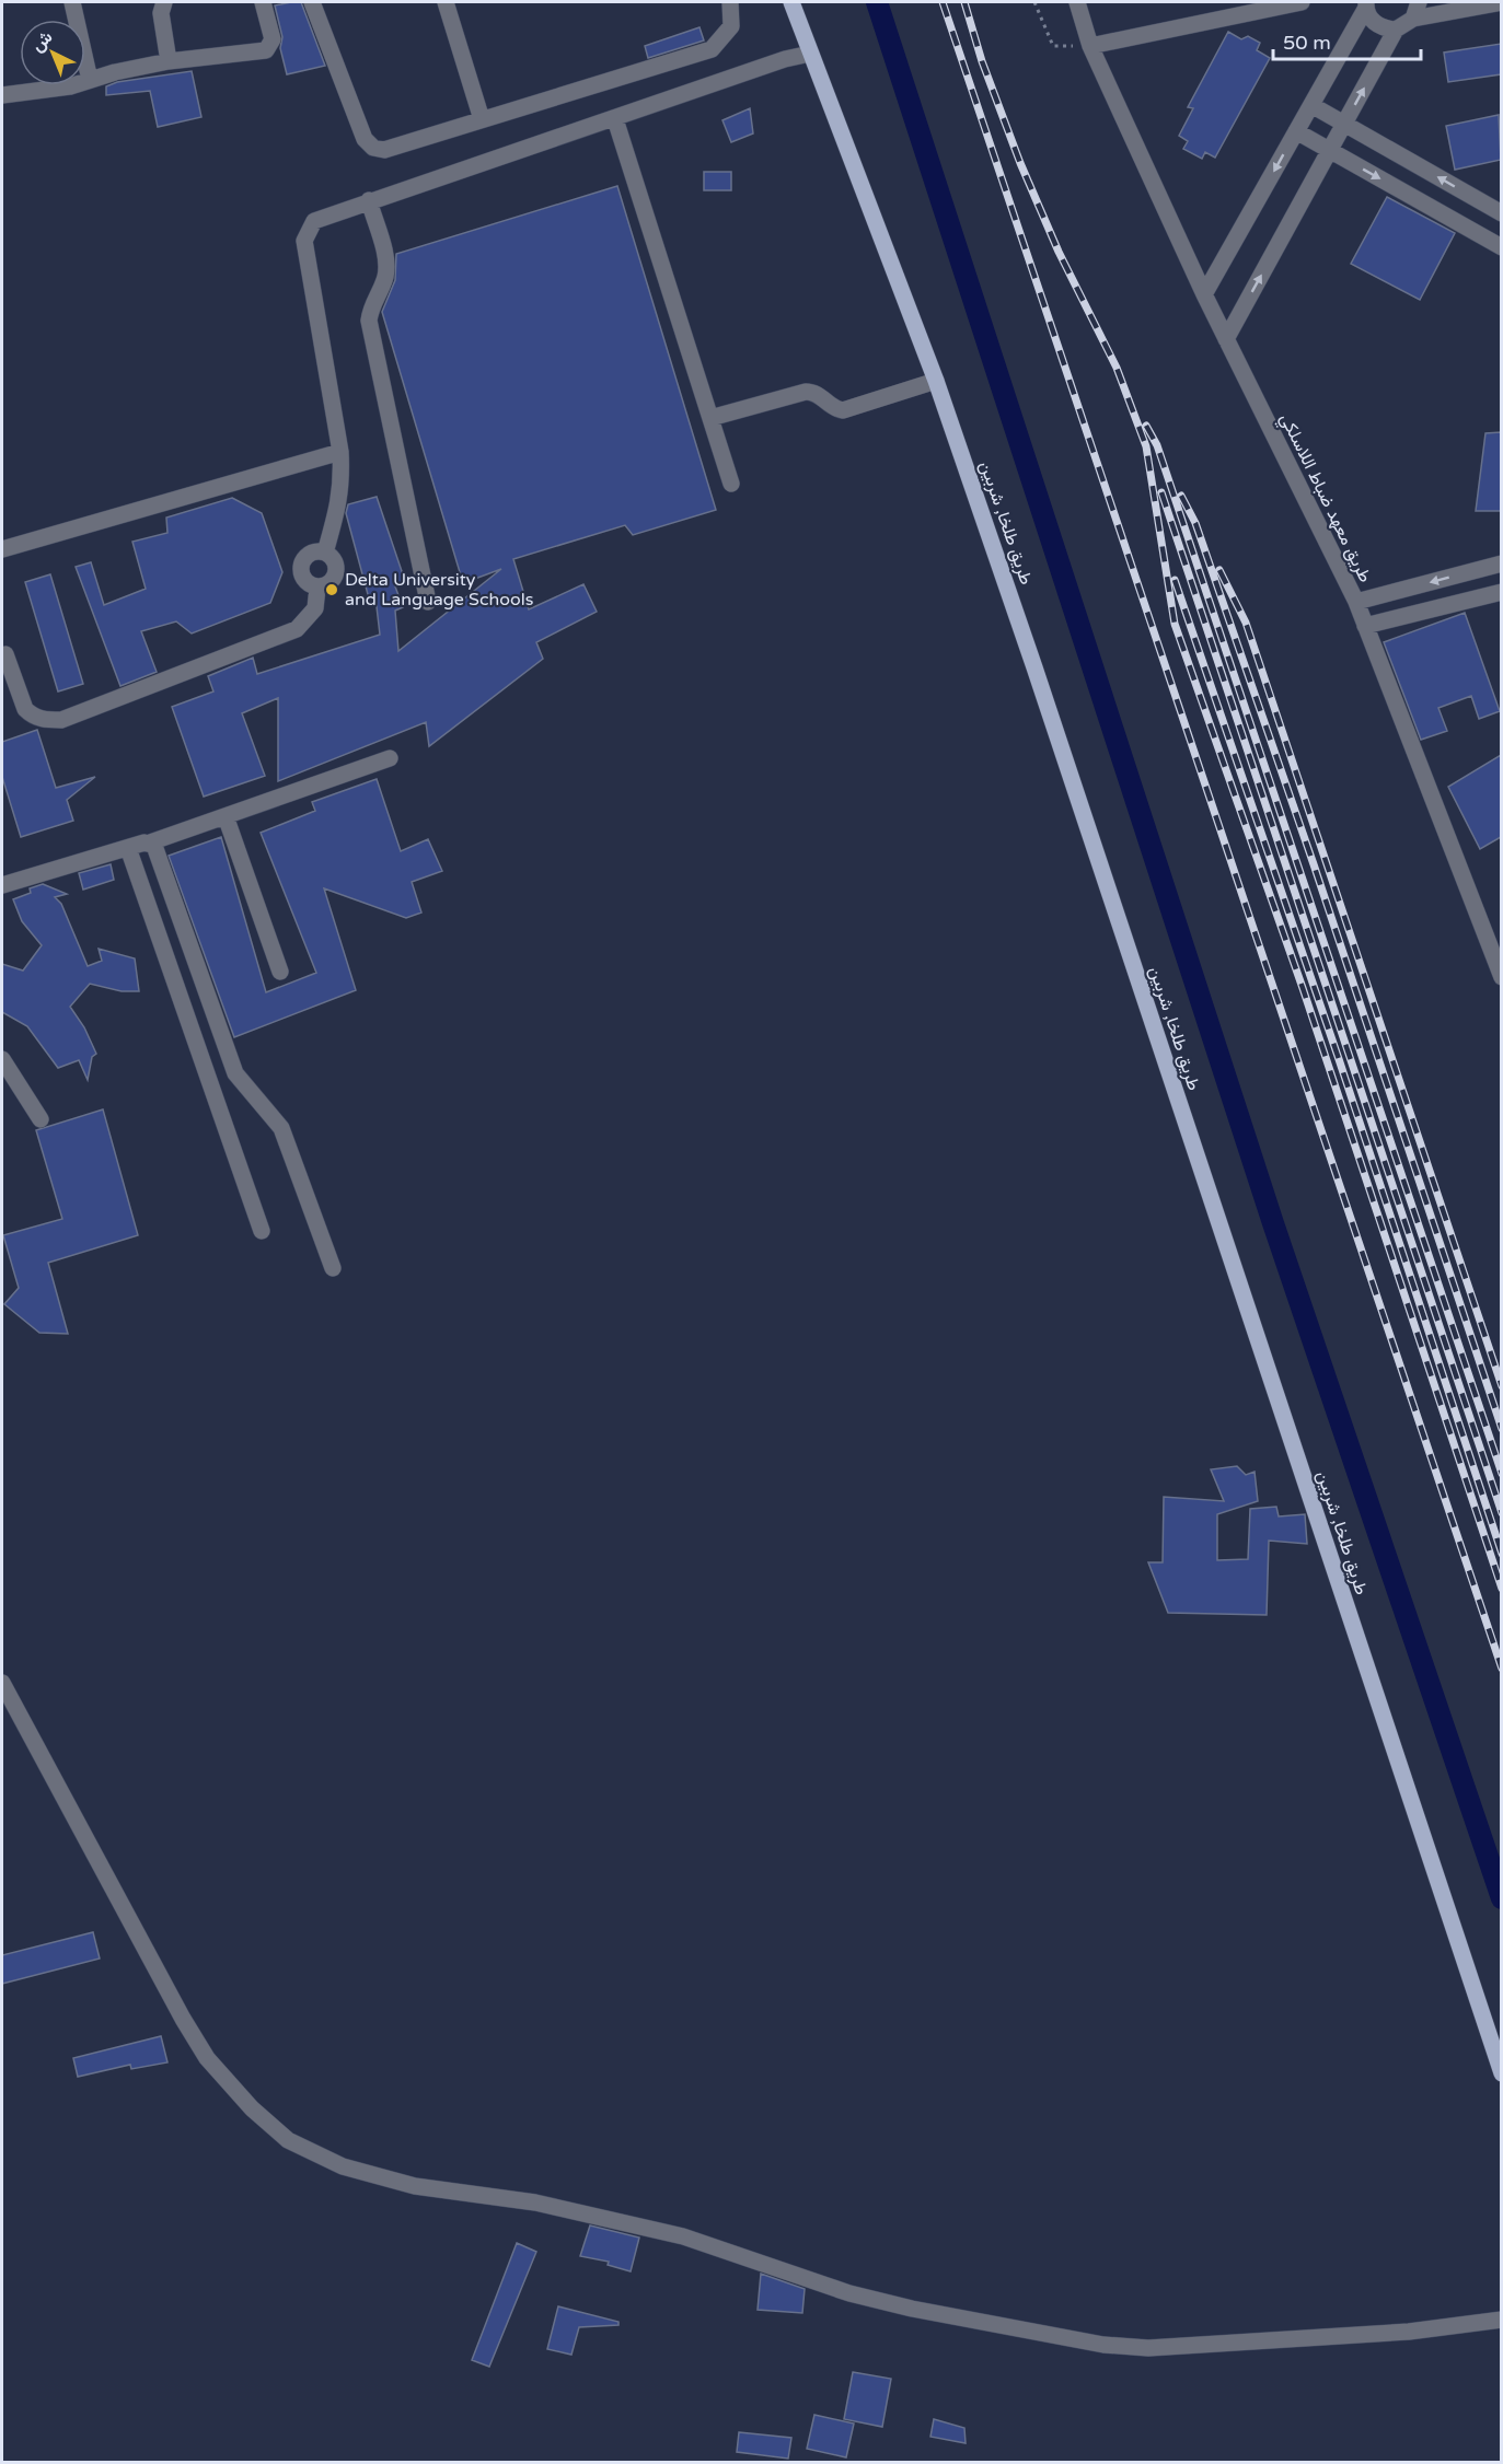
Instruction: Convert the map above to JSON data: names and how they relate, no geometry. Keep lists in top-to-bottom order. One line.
{"streets":{"main road":["طريق طلخا, شربين"],"street":["طريق معهد ضباط اللاسلكي"]},"places":["Delta University and Language Schools"],"scale_bar":"50 m","north":"top left"}
